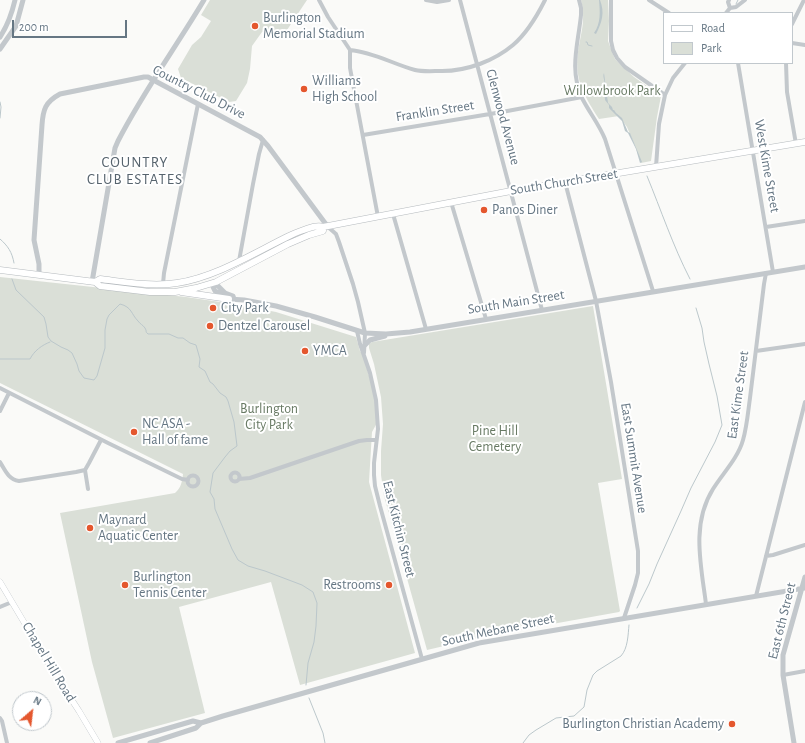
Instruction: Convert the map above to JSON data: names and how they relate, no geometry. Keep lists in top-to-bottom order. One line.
{"streets":{"main road":["South Church Street","Chapel Hill Road"],"street":["Country Club Drive","Franklin Street","Glenwood Avenue","West Kime Street","South Main Street","East Kime Street","East Summit Avenue","East Kitchin Street","East 6th Street","South Mebane Street"]},"crossings":[["Country Club Drive","South Church Street"],["Country Club Drive","East Kitchin Street"],["Franklin Street","Glenwood Avenue"],["Glenwood Avenue","South Church Street"],["Glenwood Avenue","South Main Street"],["West Kime Street","South Church Street"],["West Kime Street","South Main Street"],["South Church Street","South Main Street"],["South Church Street","East Summit Avenue"],["South Church Street","East Kitchin Street"],["South Main Street","East Kime Street"],["South Main Street","East Summit Avenue"],["South Main Street","East Kitchin Street"],["East Kime Street","South Mebane Street"],["East Summit Avenue","South Mebane Street"],["East Kitchin Street","South Mebane Street"],["East 6th Street","South Mebane Street"]],"districts":["COUNTRY CLUB ESTATES"],"parks":["Willowbrook Park","Burlington City Park","Pine Hill Cemetery"],"places":["Burlington Memorial Stadium","Williams High School","Panos Diner","City Park","Dentzel Carousel","YMCA","NC ASA - Hall of fame","Maynard Aquatic Center","Burlington Tennis Center","Restrooms","Burlington Christian Academy"],"legend":["Road","Park"],"scale_bar":"200 m","north":"top right"}
